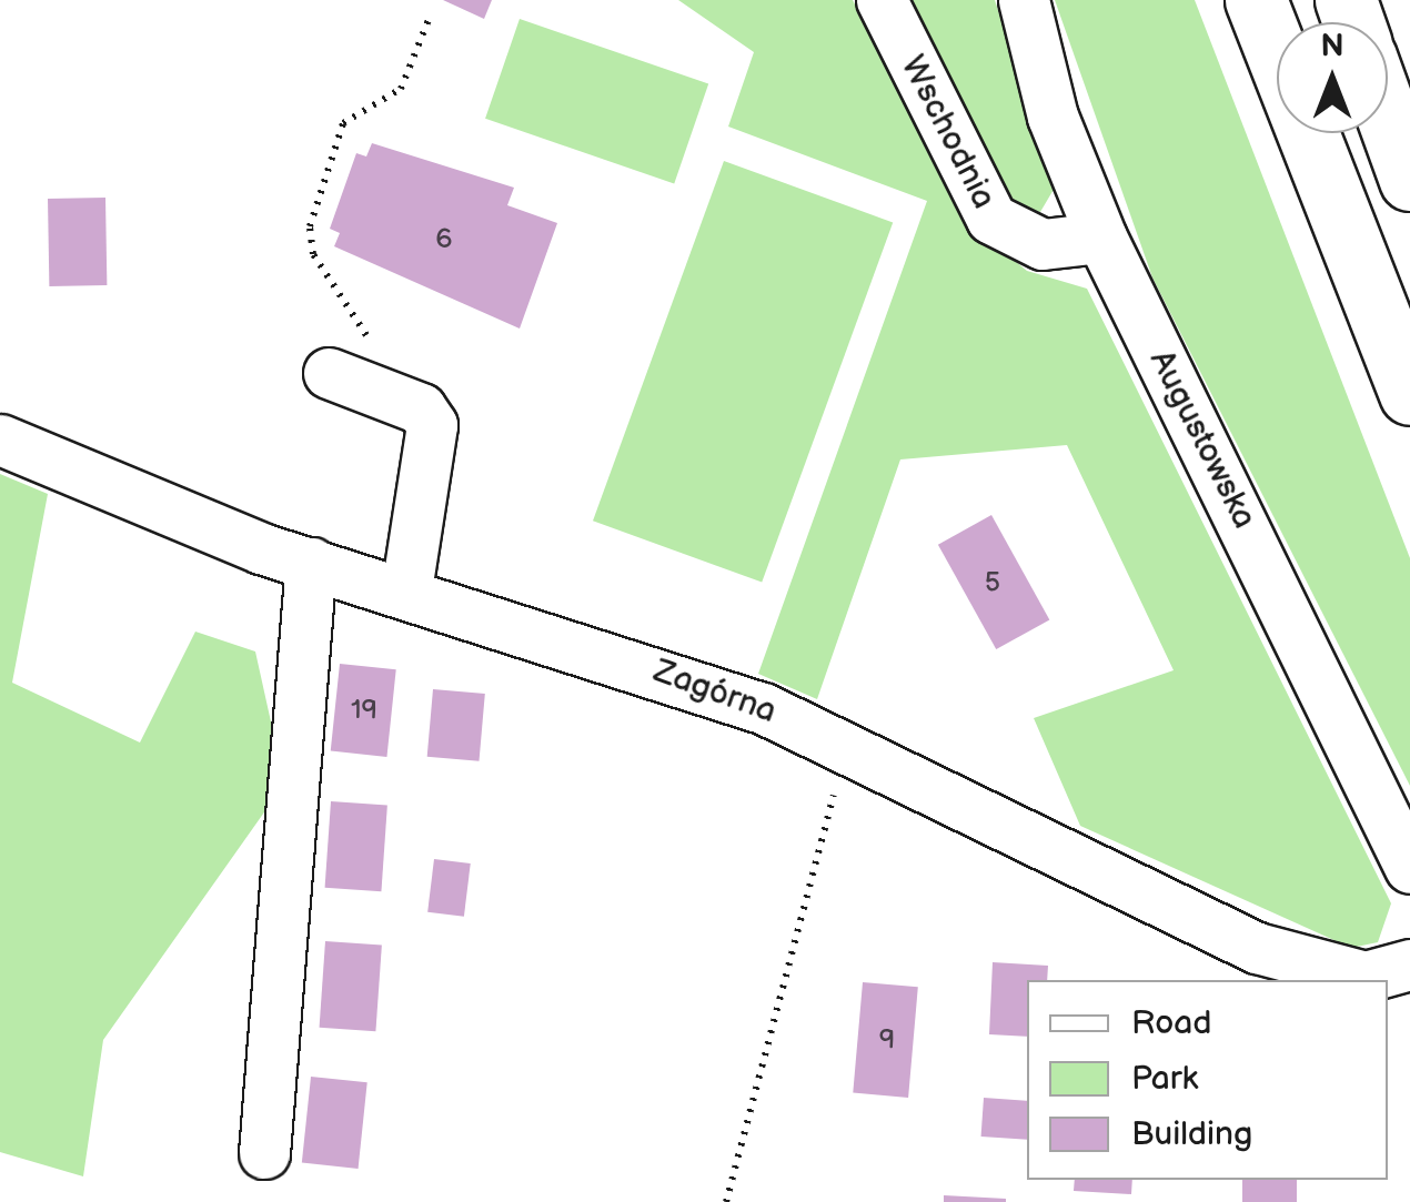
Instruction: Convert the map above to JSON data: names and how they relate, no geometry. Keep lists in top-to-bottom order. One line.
{"streets":{"street":["Wschodnia","Augustowska","Zagórna"]},"crossings":[["Wschodnia","Augustowska"]],"house_numbers":["6","5","19","9"],"legend":["Road","Park","Building"],"north":"top"}
